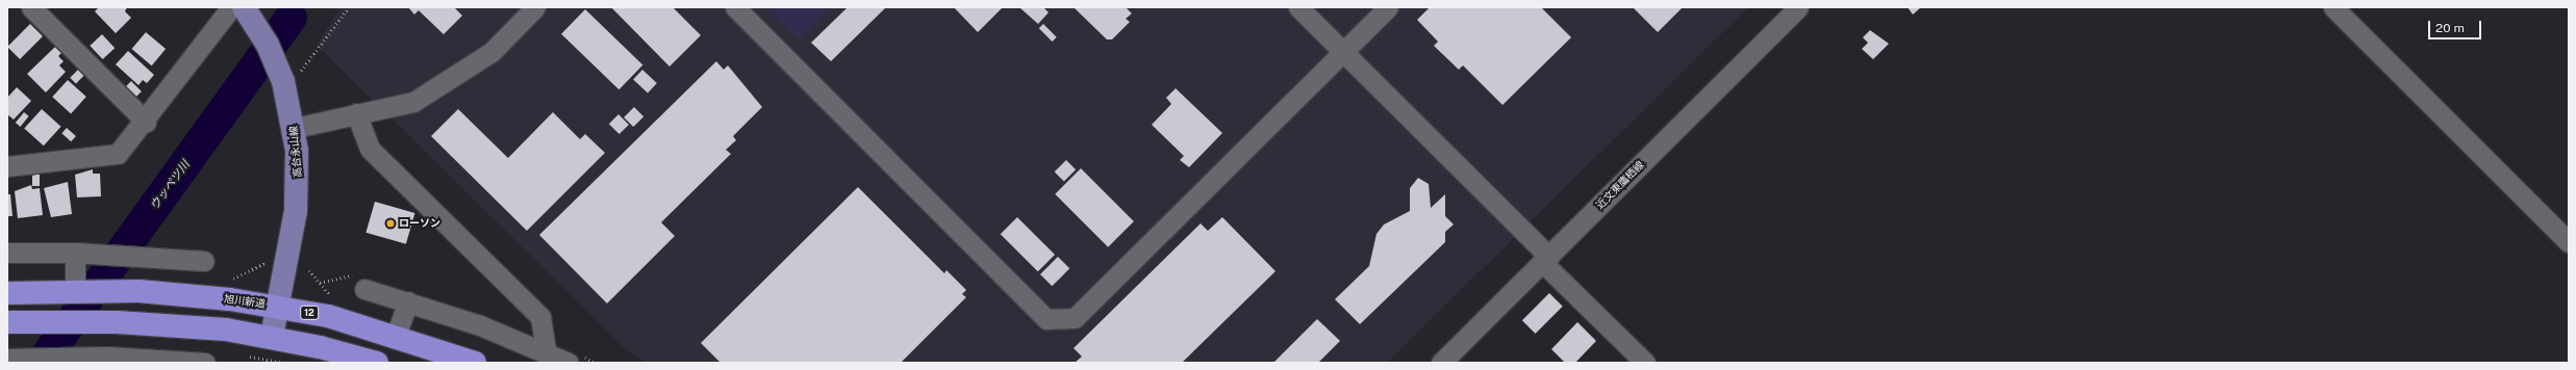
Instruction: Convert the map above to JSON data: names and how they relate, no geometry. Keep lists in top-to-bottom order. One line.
{"streets":{"highway":["旭川新道","12"],"main road":["高台永山線"],"street":["近文東鷹栖線"]},"crossings":[["高台永山線","旭川新道"]],"water":["ウッペツ川"],"places":["ローソン"],"scale_bar":"20 m"}
